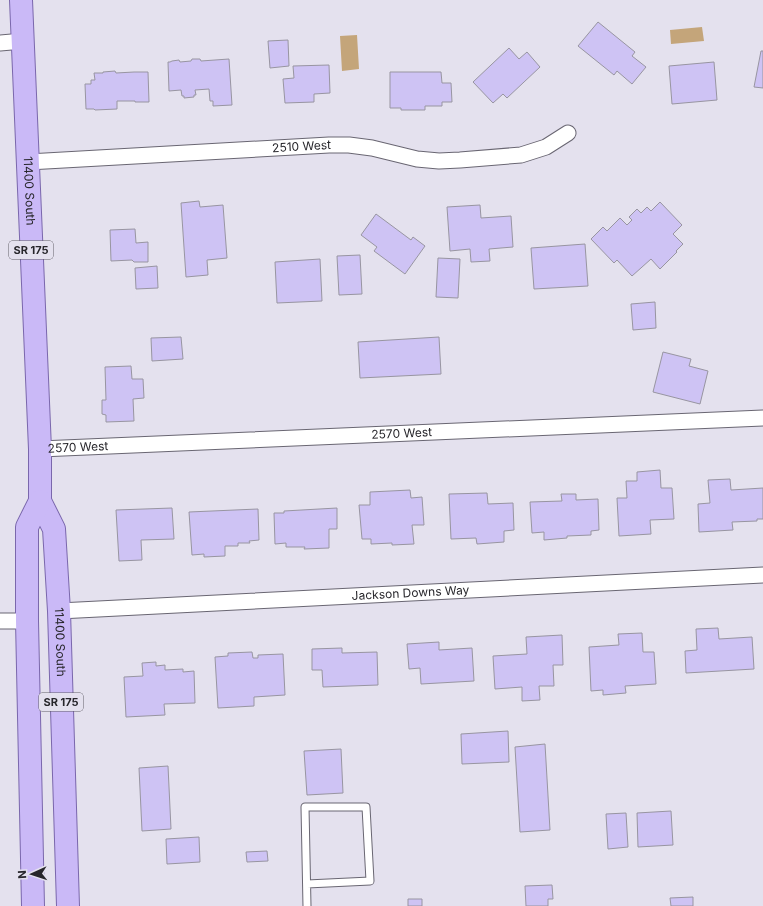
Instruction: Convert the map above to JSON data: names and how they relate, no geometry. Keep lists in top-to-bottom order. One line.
{"streets":{"main road":["11400 South","SR 175"],"street":["2510 West","2570 West","Jackson Downs Way"]},"crossings":[["2510 West","11400 South"],["11400 South","2570 West"],["11400 South","Jackson Downs Way"]],"north":"left"}
